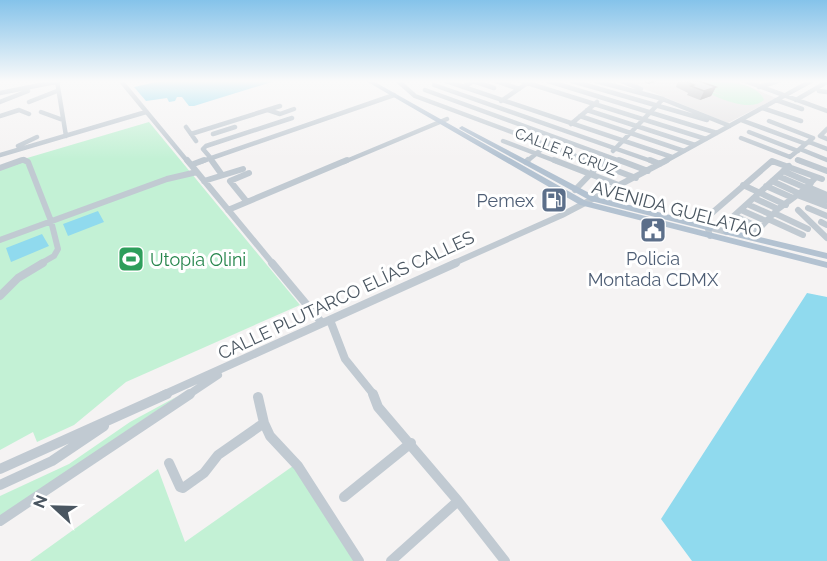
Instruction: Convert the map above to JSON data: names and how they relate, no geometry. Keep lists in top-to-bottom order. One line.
{"streets":{"main road":["AVENIDA GUELATAO"],"street":["CALLE R. CRUZ","CALLE PLUTARCO ELÍAS CALLES"]},"crossings":[["CALLE R. CRUZ","AVENIDA GUELATAO"],["CALLE R. CRUZ","CALLE PLUTARCO ELÍAS CALLES"],["AVENIDA GUELATAO","CALLE PLUTARCO ELÍAS CALLES"]],"places":{"fuel station":["Pemex"],"public building":["Policia Montada CDMX"],"sports":["Utopía Olini"]},"north":"left"}
